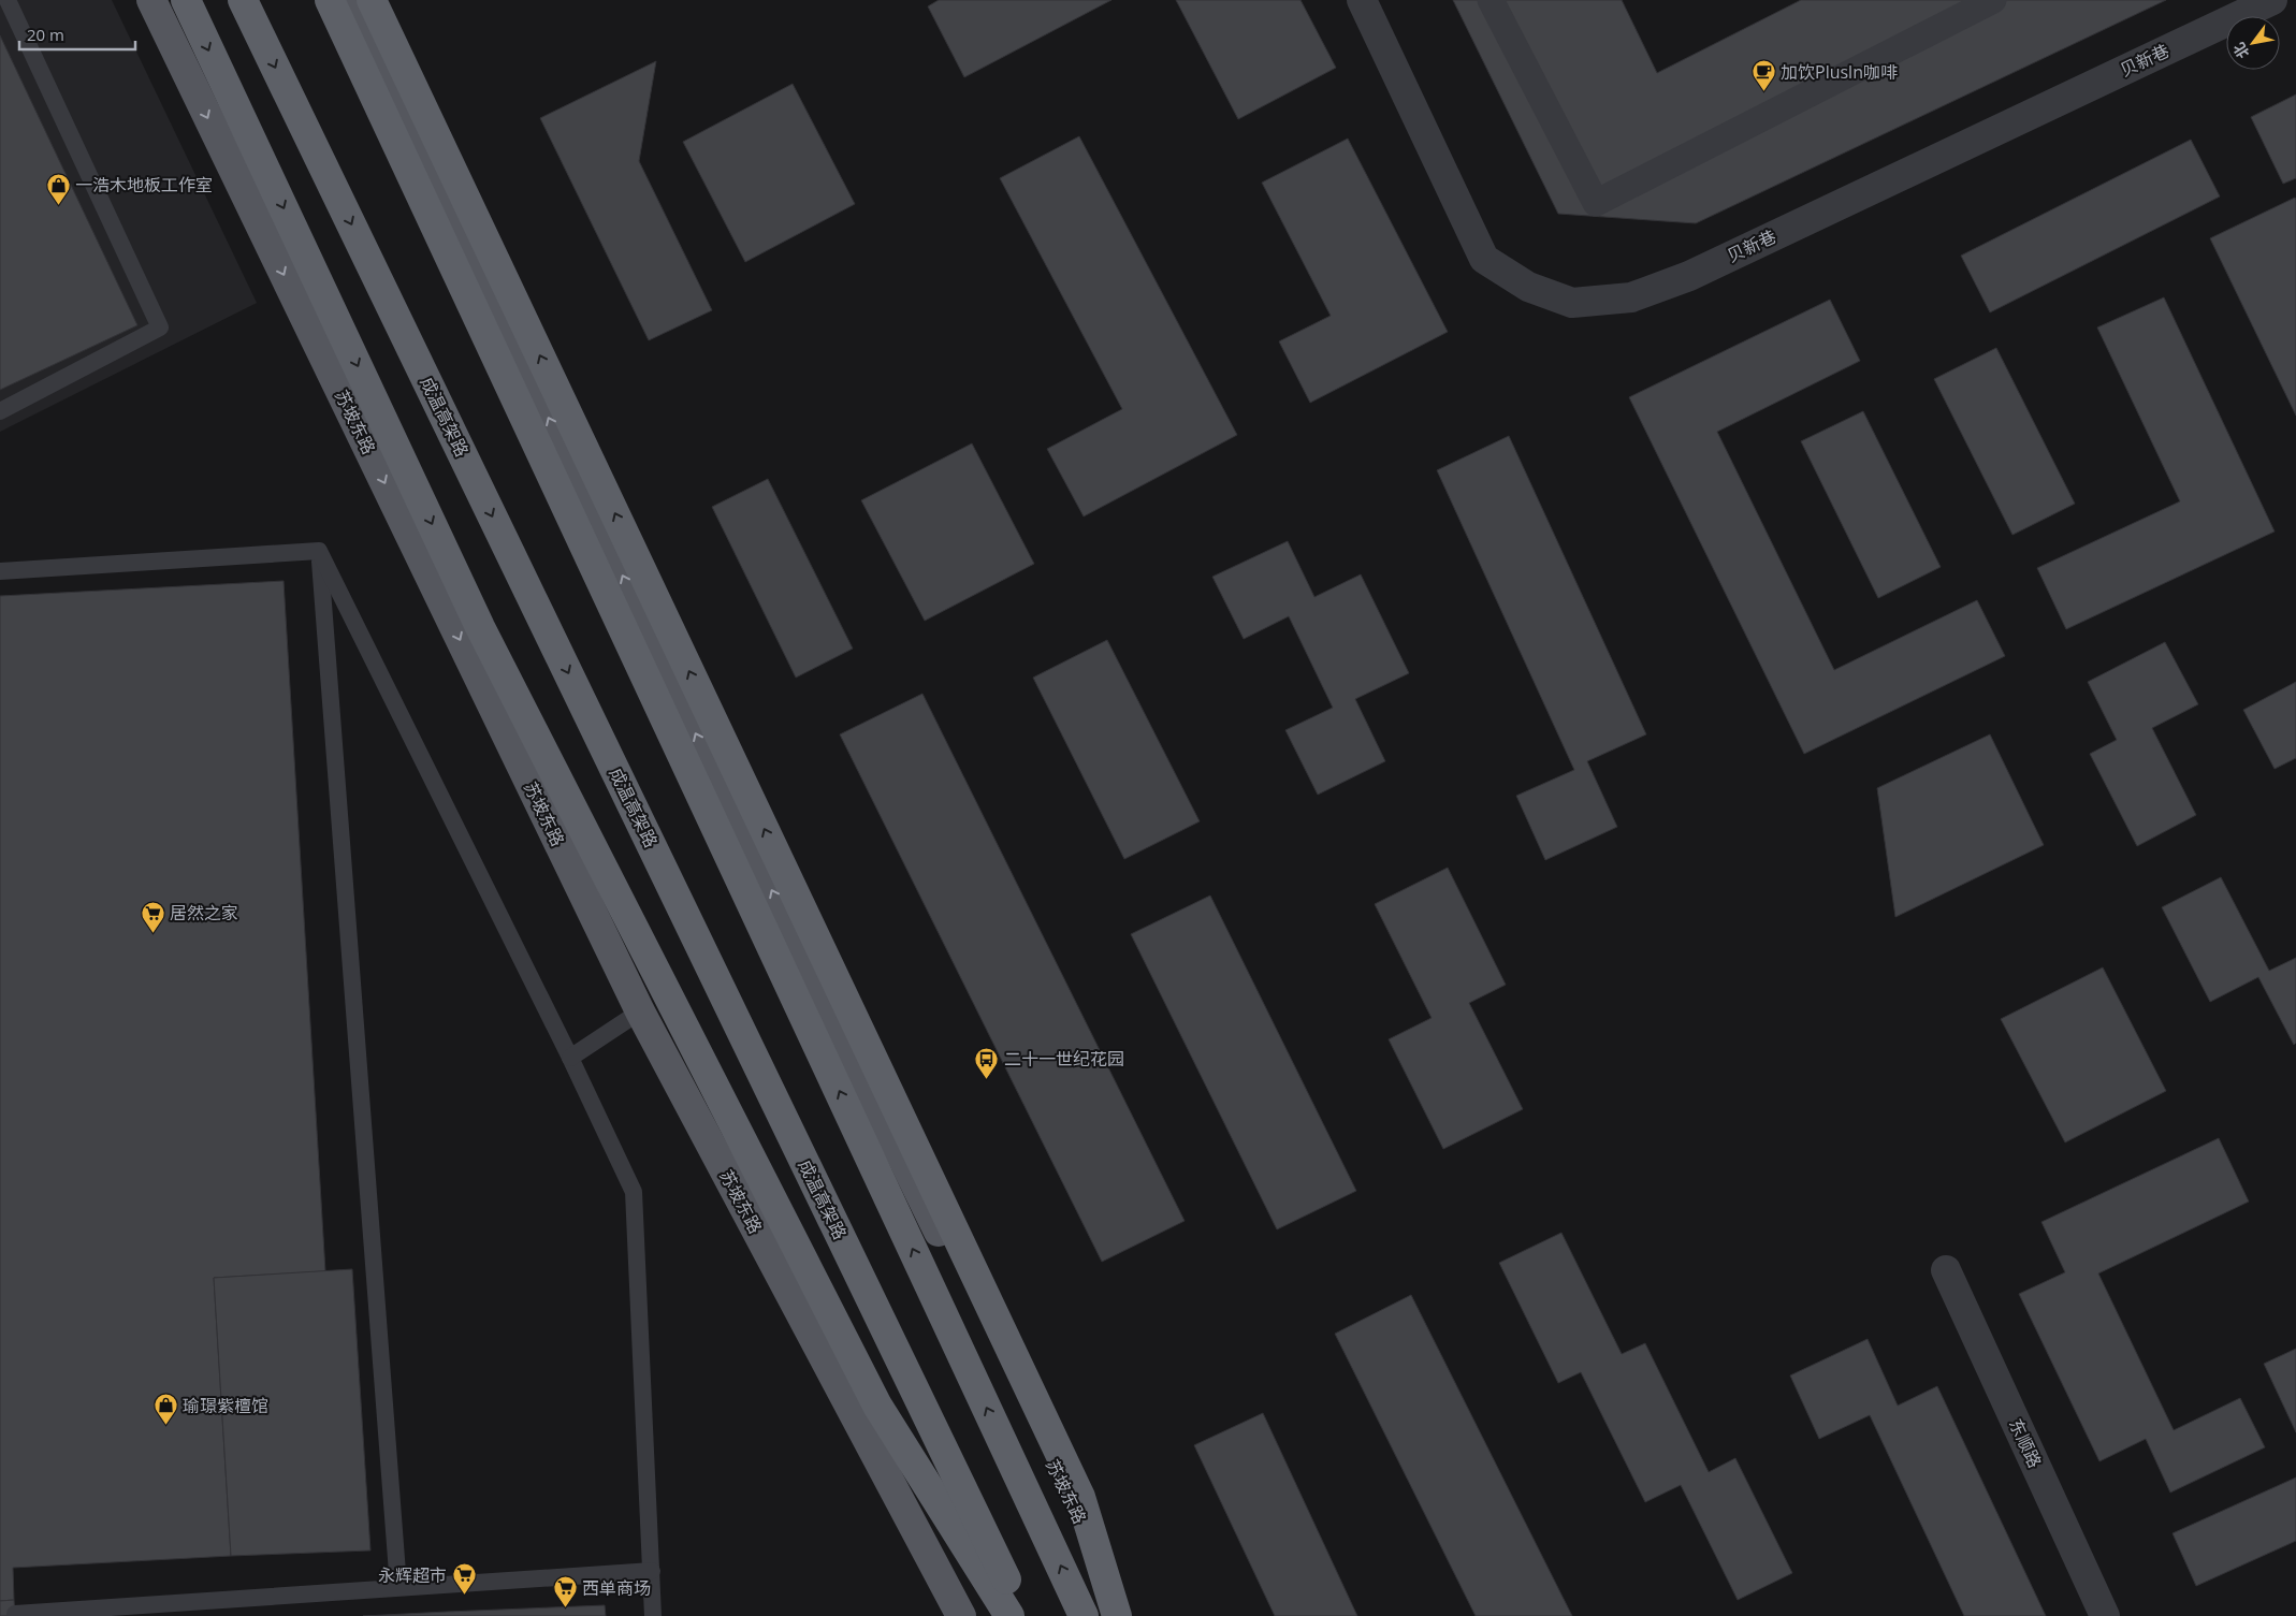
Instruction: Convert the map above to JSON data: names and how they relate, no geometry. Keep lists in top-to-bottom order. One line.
{"streets":{"highway":["成温高架路"],"main road":["苏坡东路"],"street":["贝新巷","东顺路"]},"places":{"cafe":["加饮Plusln咖啡"],"shop":["一浩木地板工作室","瑜璟紫檀馆"],"supermarket":["居然之家","永辉超市","西单商场"],"bus stop":["二十一世纪花园"]},"scale_bar":"20 m","north":"bottom left"}
